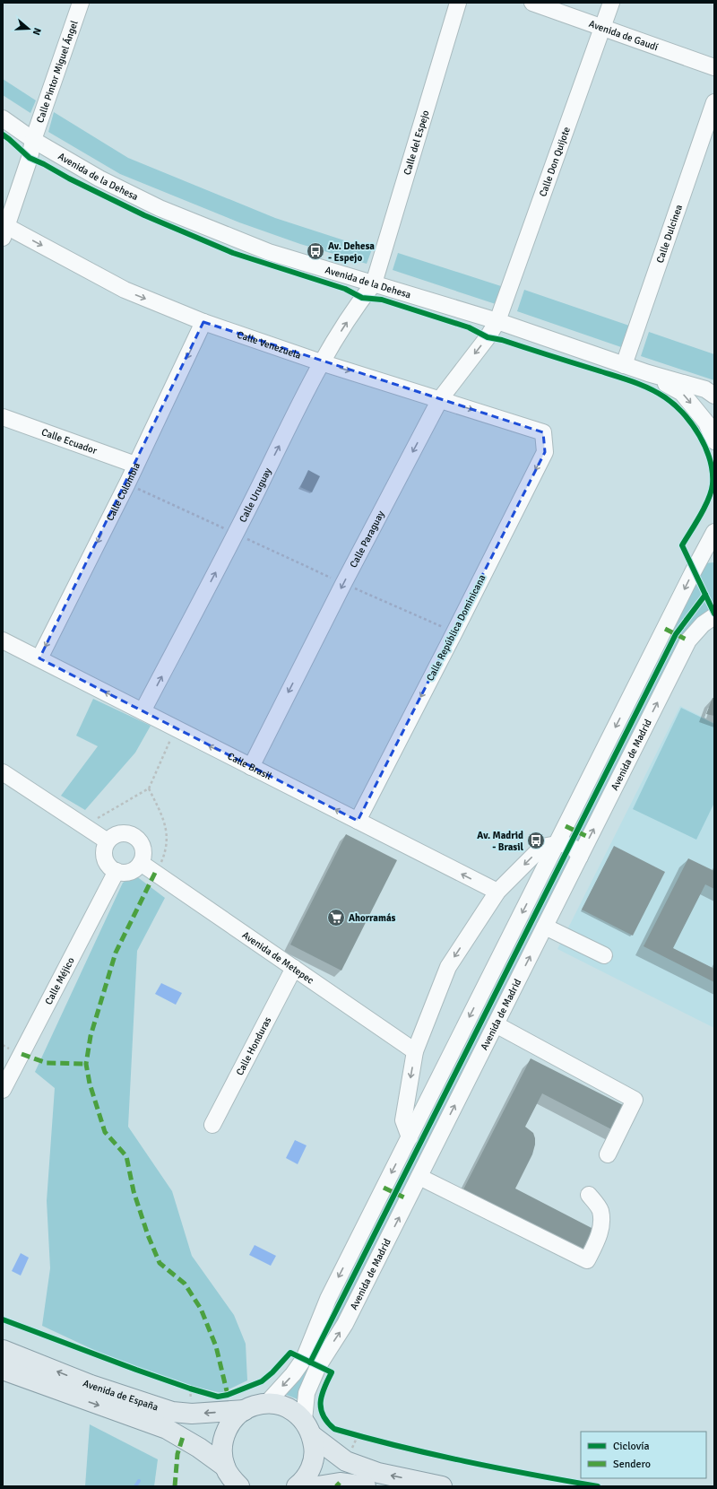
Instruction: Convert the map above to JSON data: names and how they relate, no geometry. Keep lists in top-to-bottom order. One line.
{"streets":{"main road":["Avenida de España"],"street":["Avenida de Gaudí","Calle Pintor Miguel Ángel","Calle del Espejo","Calle Don Quijote","Avenida de la Dehesa","Calle Dulcinea","Calle Venezuela","Calle Ecuador","Calle Colombia","Calle Uruguay","Calle Paraguay","Calle República Dominicana","Avenida de Madrid","Calle Brasil","Avenida de Metepec","Calle Méjico","Calle Honduras"]},"crossings":[["Avenida de Gaudí","Calle Don Quijote"],["Calle Pintor Miguel Ángel","Avenida de la Dehesa"],["Calle Pintor Miguel Ángel","Calle Venezuela"],["Calle del Espejo","Avenida de la Dehesa"],["Calle del Espejo","Calle Uruguay"],["Calle Don Quijote","Avenida de la Dehesa"],["Calle Don Quijote","Calle Paraguay"],["Avenida de la Dehesa","Calle Dulcinea"],["Avenida de la Dehesa","Calle Uruguay"],["Avenida de la Dehesa","Calle Paraguay"],["Calle Venezuela","Calle Colombia"],["Calle Venezuela","Calle Uruguay"],["Calle Venezuela","Calle Paraguay"],["Calle Venezuela","Calle República Dominicana"],["Calle Ecuador","Calle Colombia"],["Calle Colombia","Calle Brasil"],["Calle Uruguay","Calle Brasil"],["Calle Paraguay","Calle Brasil"],["Calle República Dominicana","Calle Brasil"],["Avenida de Metepec","Calle Méjico"],["Avenida de Metepec","Calle Honduras"]],"one_way":["Calle Venezuela","Calle Colombia","Calle Uruguay","Calle Paraguay","Calle República Dominicana","Calle Brasil"],"places":{"bus stop":["Av. Dehesa - Espejo","Av. Madrid - Brasil"],"supermarket":["Ahorramás"]},"legend":["Ciclovía","Sendero"],"north":"right"}
